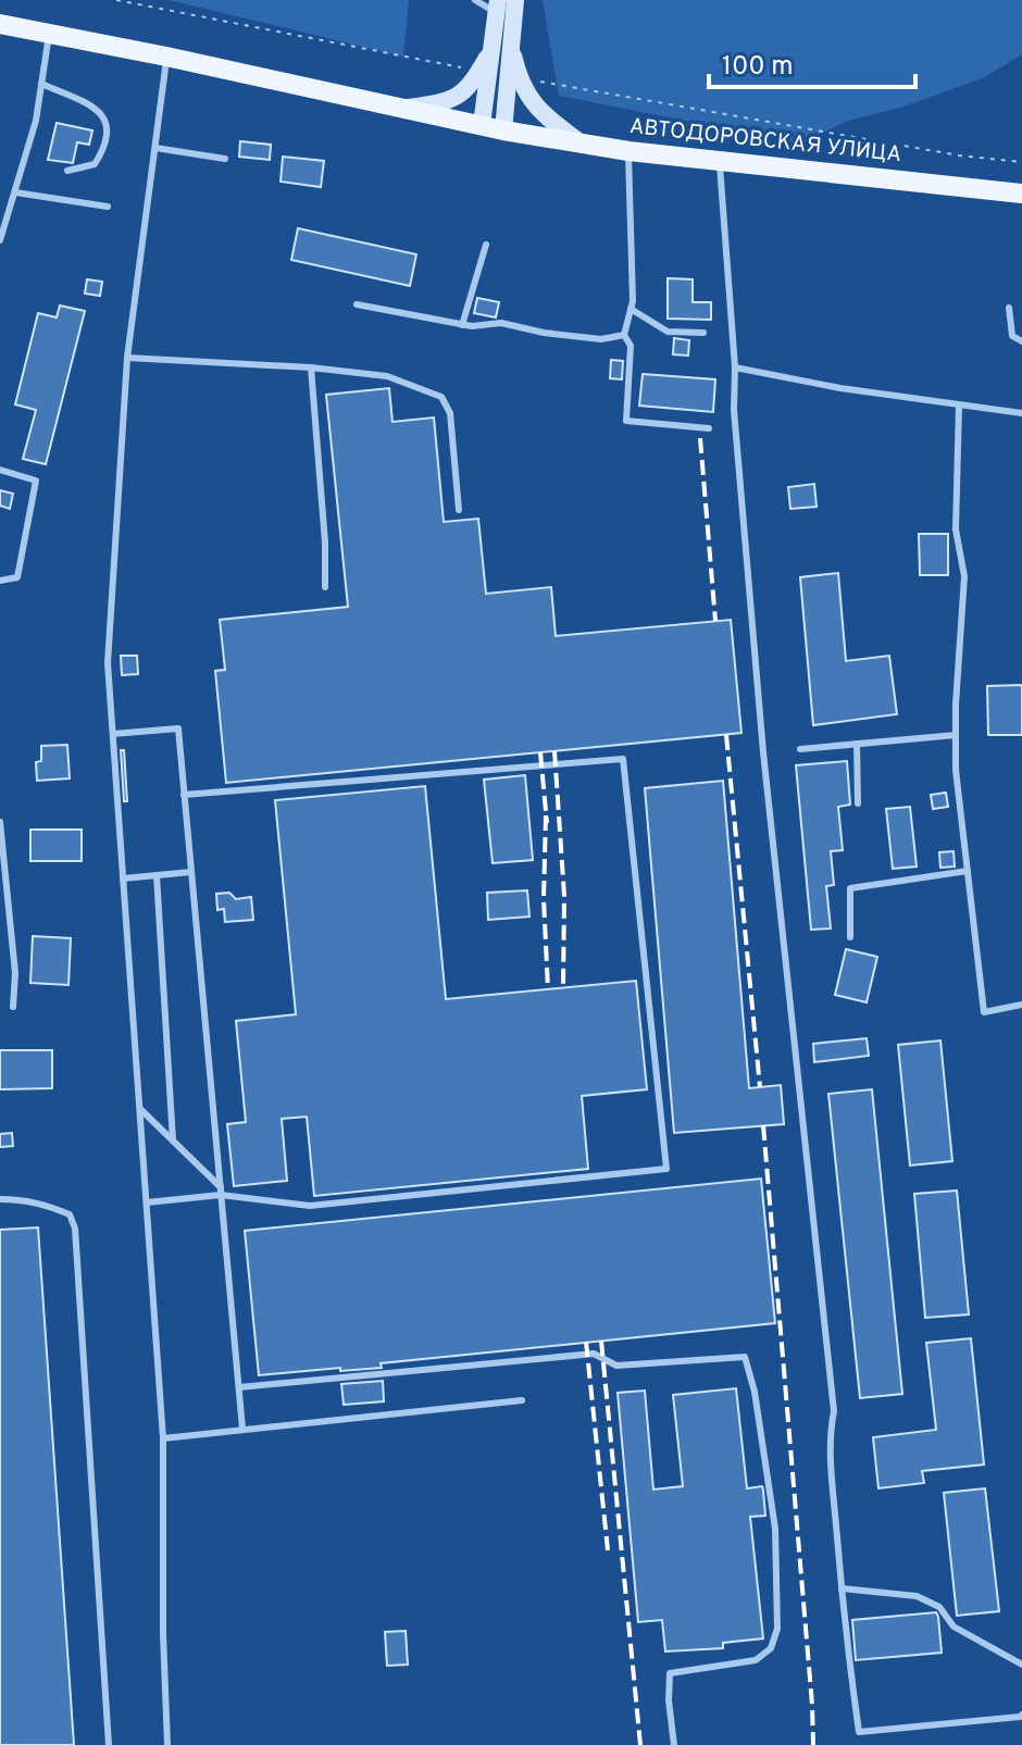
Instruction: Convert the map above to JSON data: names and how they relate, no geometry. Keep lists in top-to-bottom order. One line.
{"streets":{"main road":["АВТОДОРОВСКАЯ УЛИЦА"]},"scale_bar":"100 m"}
